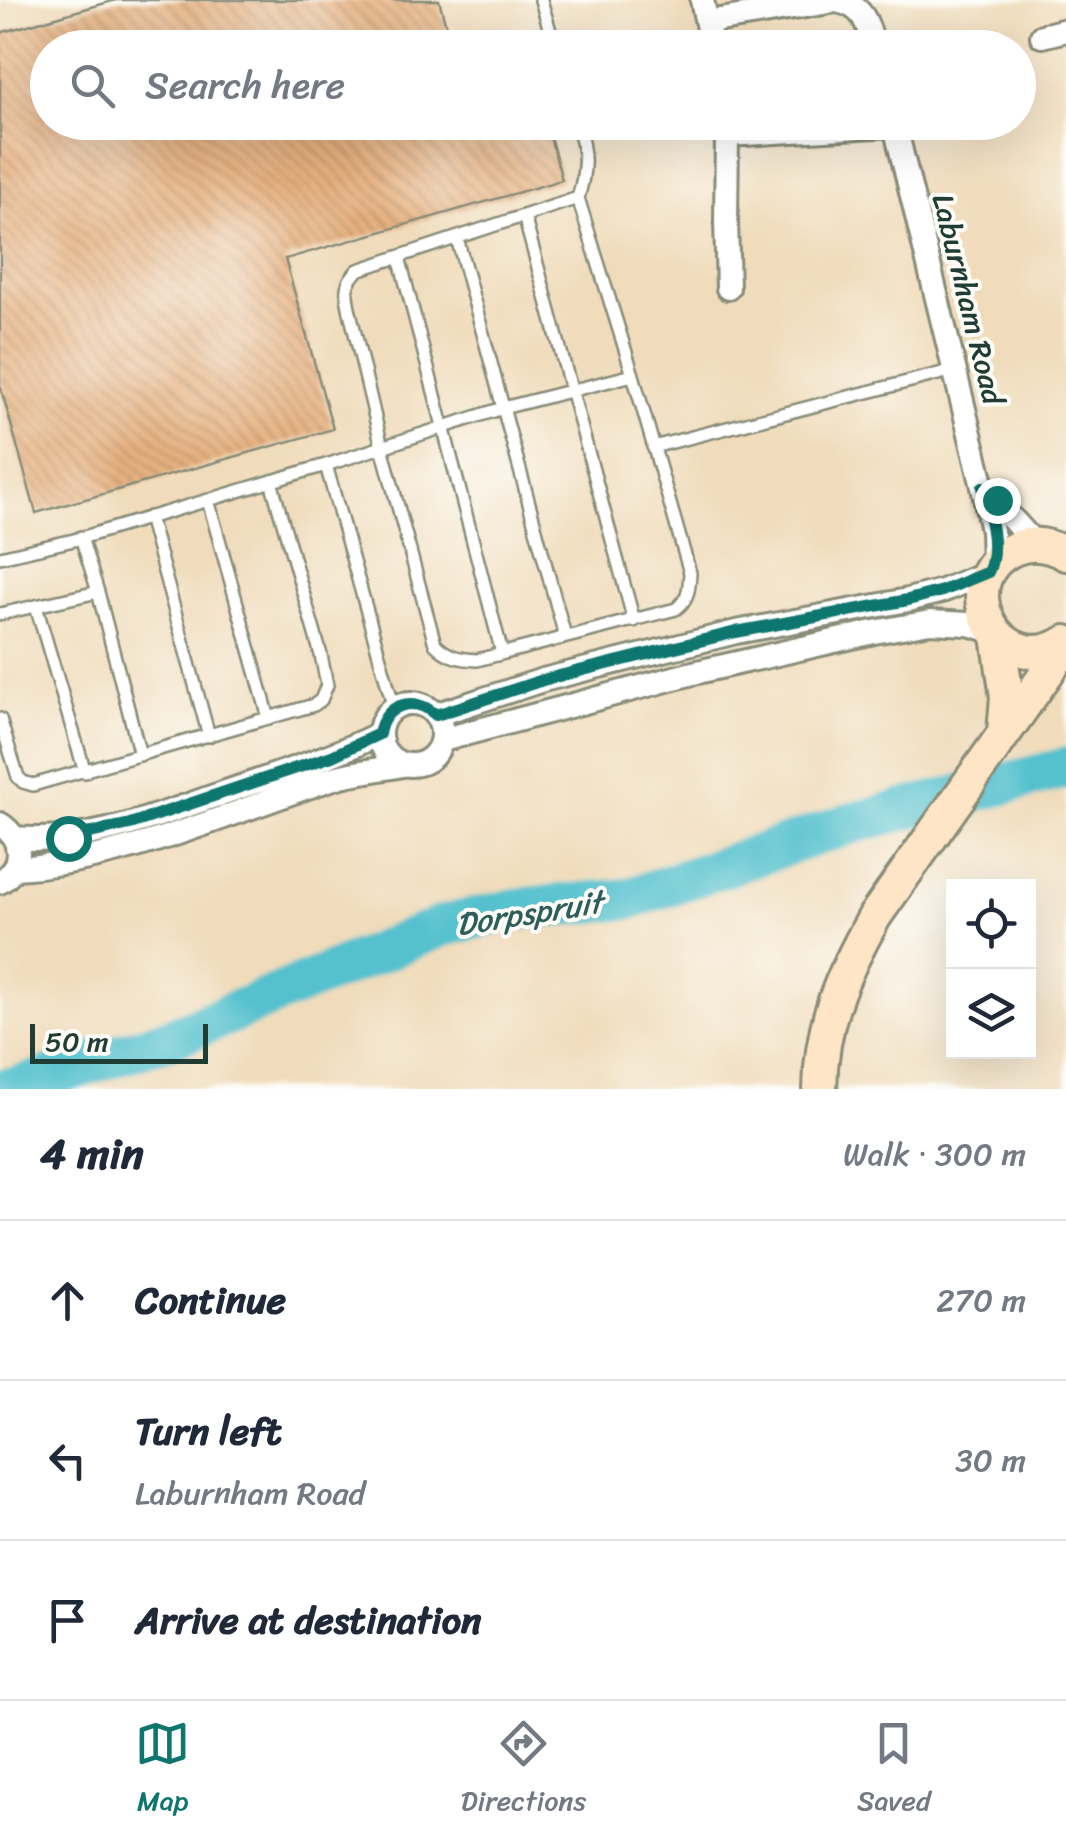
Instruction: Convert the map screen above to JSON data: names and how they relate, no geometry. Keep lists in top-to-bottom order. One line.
{"streets":{"street":["Laburnham Road"]},"water":["Dorpspruit"],"scale_bar":"50 m","page":{"search":"Search here","scale":"50 m","heading":["4 min","Walk · 300 m"],"list":[["Continue","270 m"],["Turn left","Laburnham Road","30 m"],"Arrive at destination"],"nav":["Map","Directions","Saved"]}}
